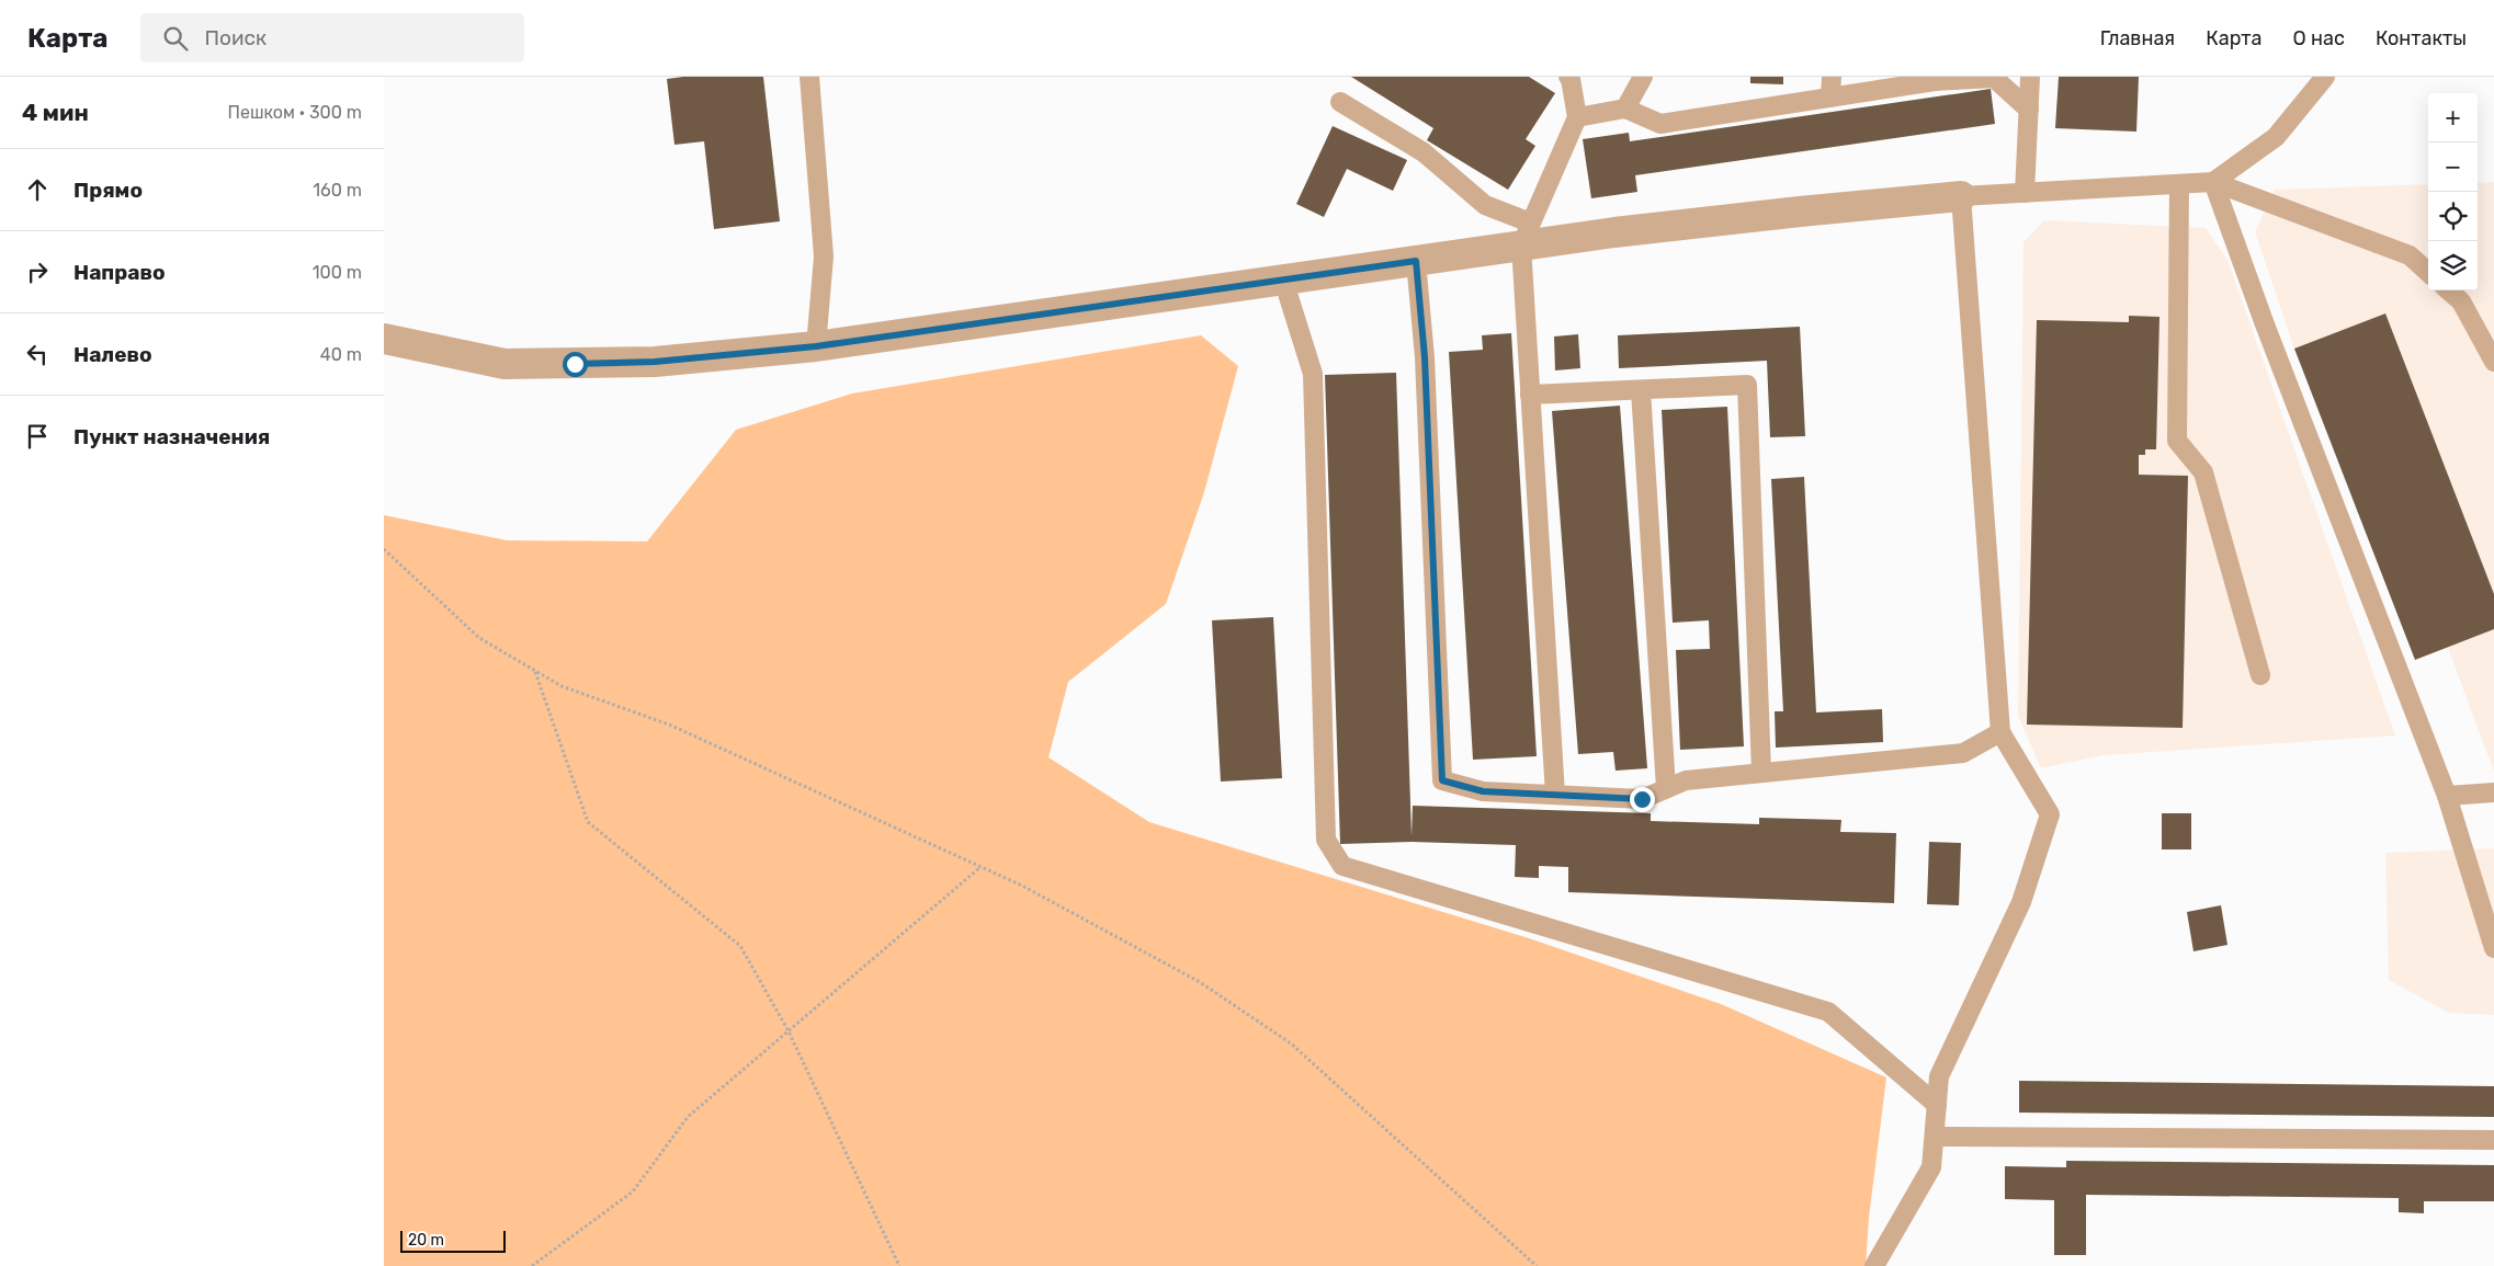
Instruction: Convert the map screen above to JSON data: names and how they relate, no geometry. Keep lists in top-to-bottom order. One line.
{"scale_bar":"20 m","page":{"header":"Карта","search":"Поиск","nav":["Главная","Карта","О нас","Контакты"],"heading":["4 мин","Пешком · 300 m"],"map_buttons":["+","−"],"list":[["Прямо","160 m"],["Направо","100 m"],["Налево","40 m"],"Пункт назначения"],"scale":"20 m"}}
